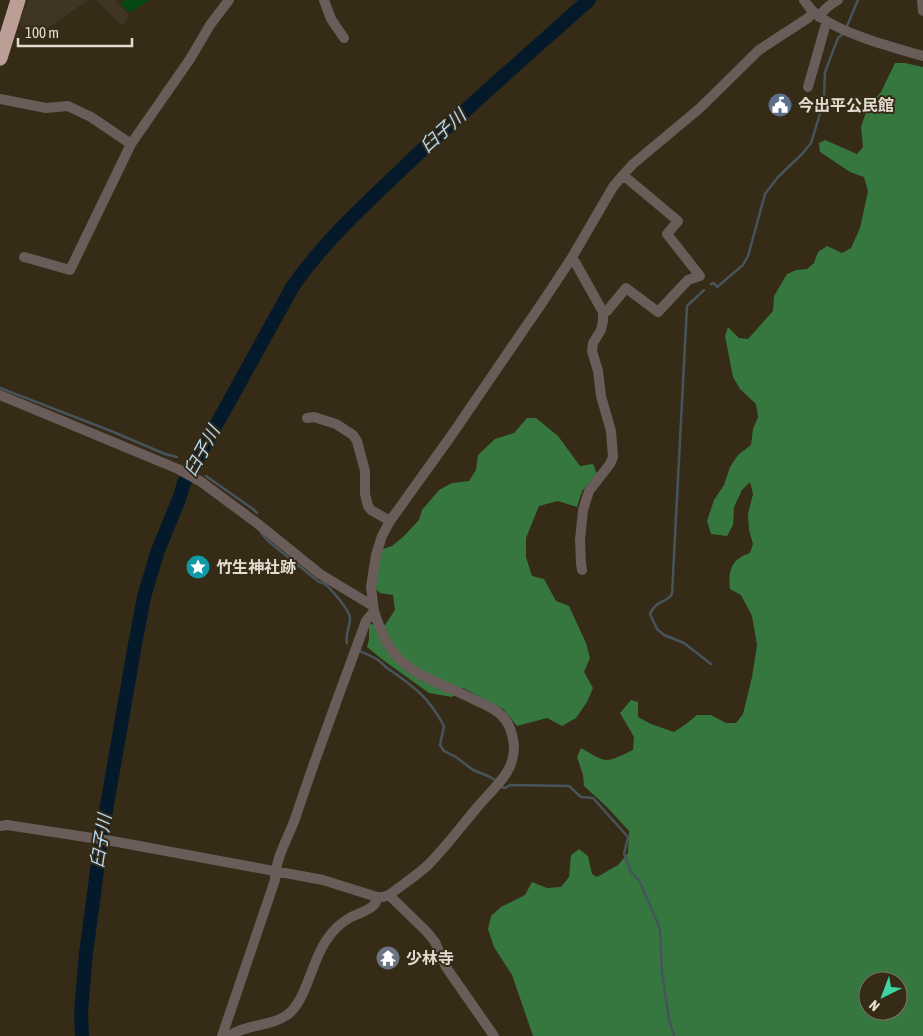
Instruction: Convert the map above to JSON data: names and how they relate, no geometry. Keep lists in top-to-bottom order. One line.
{"water":["臼子川"],"places":{"public building":["今出平公民館"],"place":["竹生神社跡"],"temple":["少林寺"]},"scale_bar":"100 m","north":"bottom left"}
